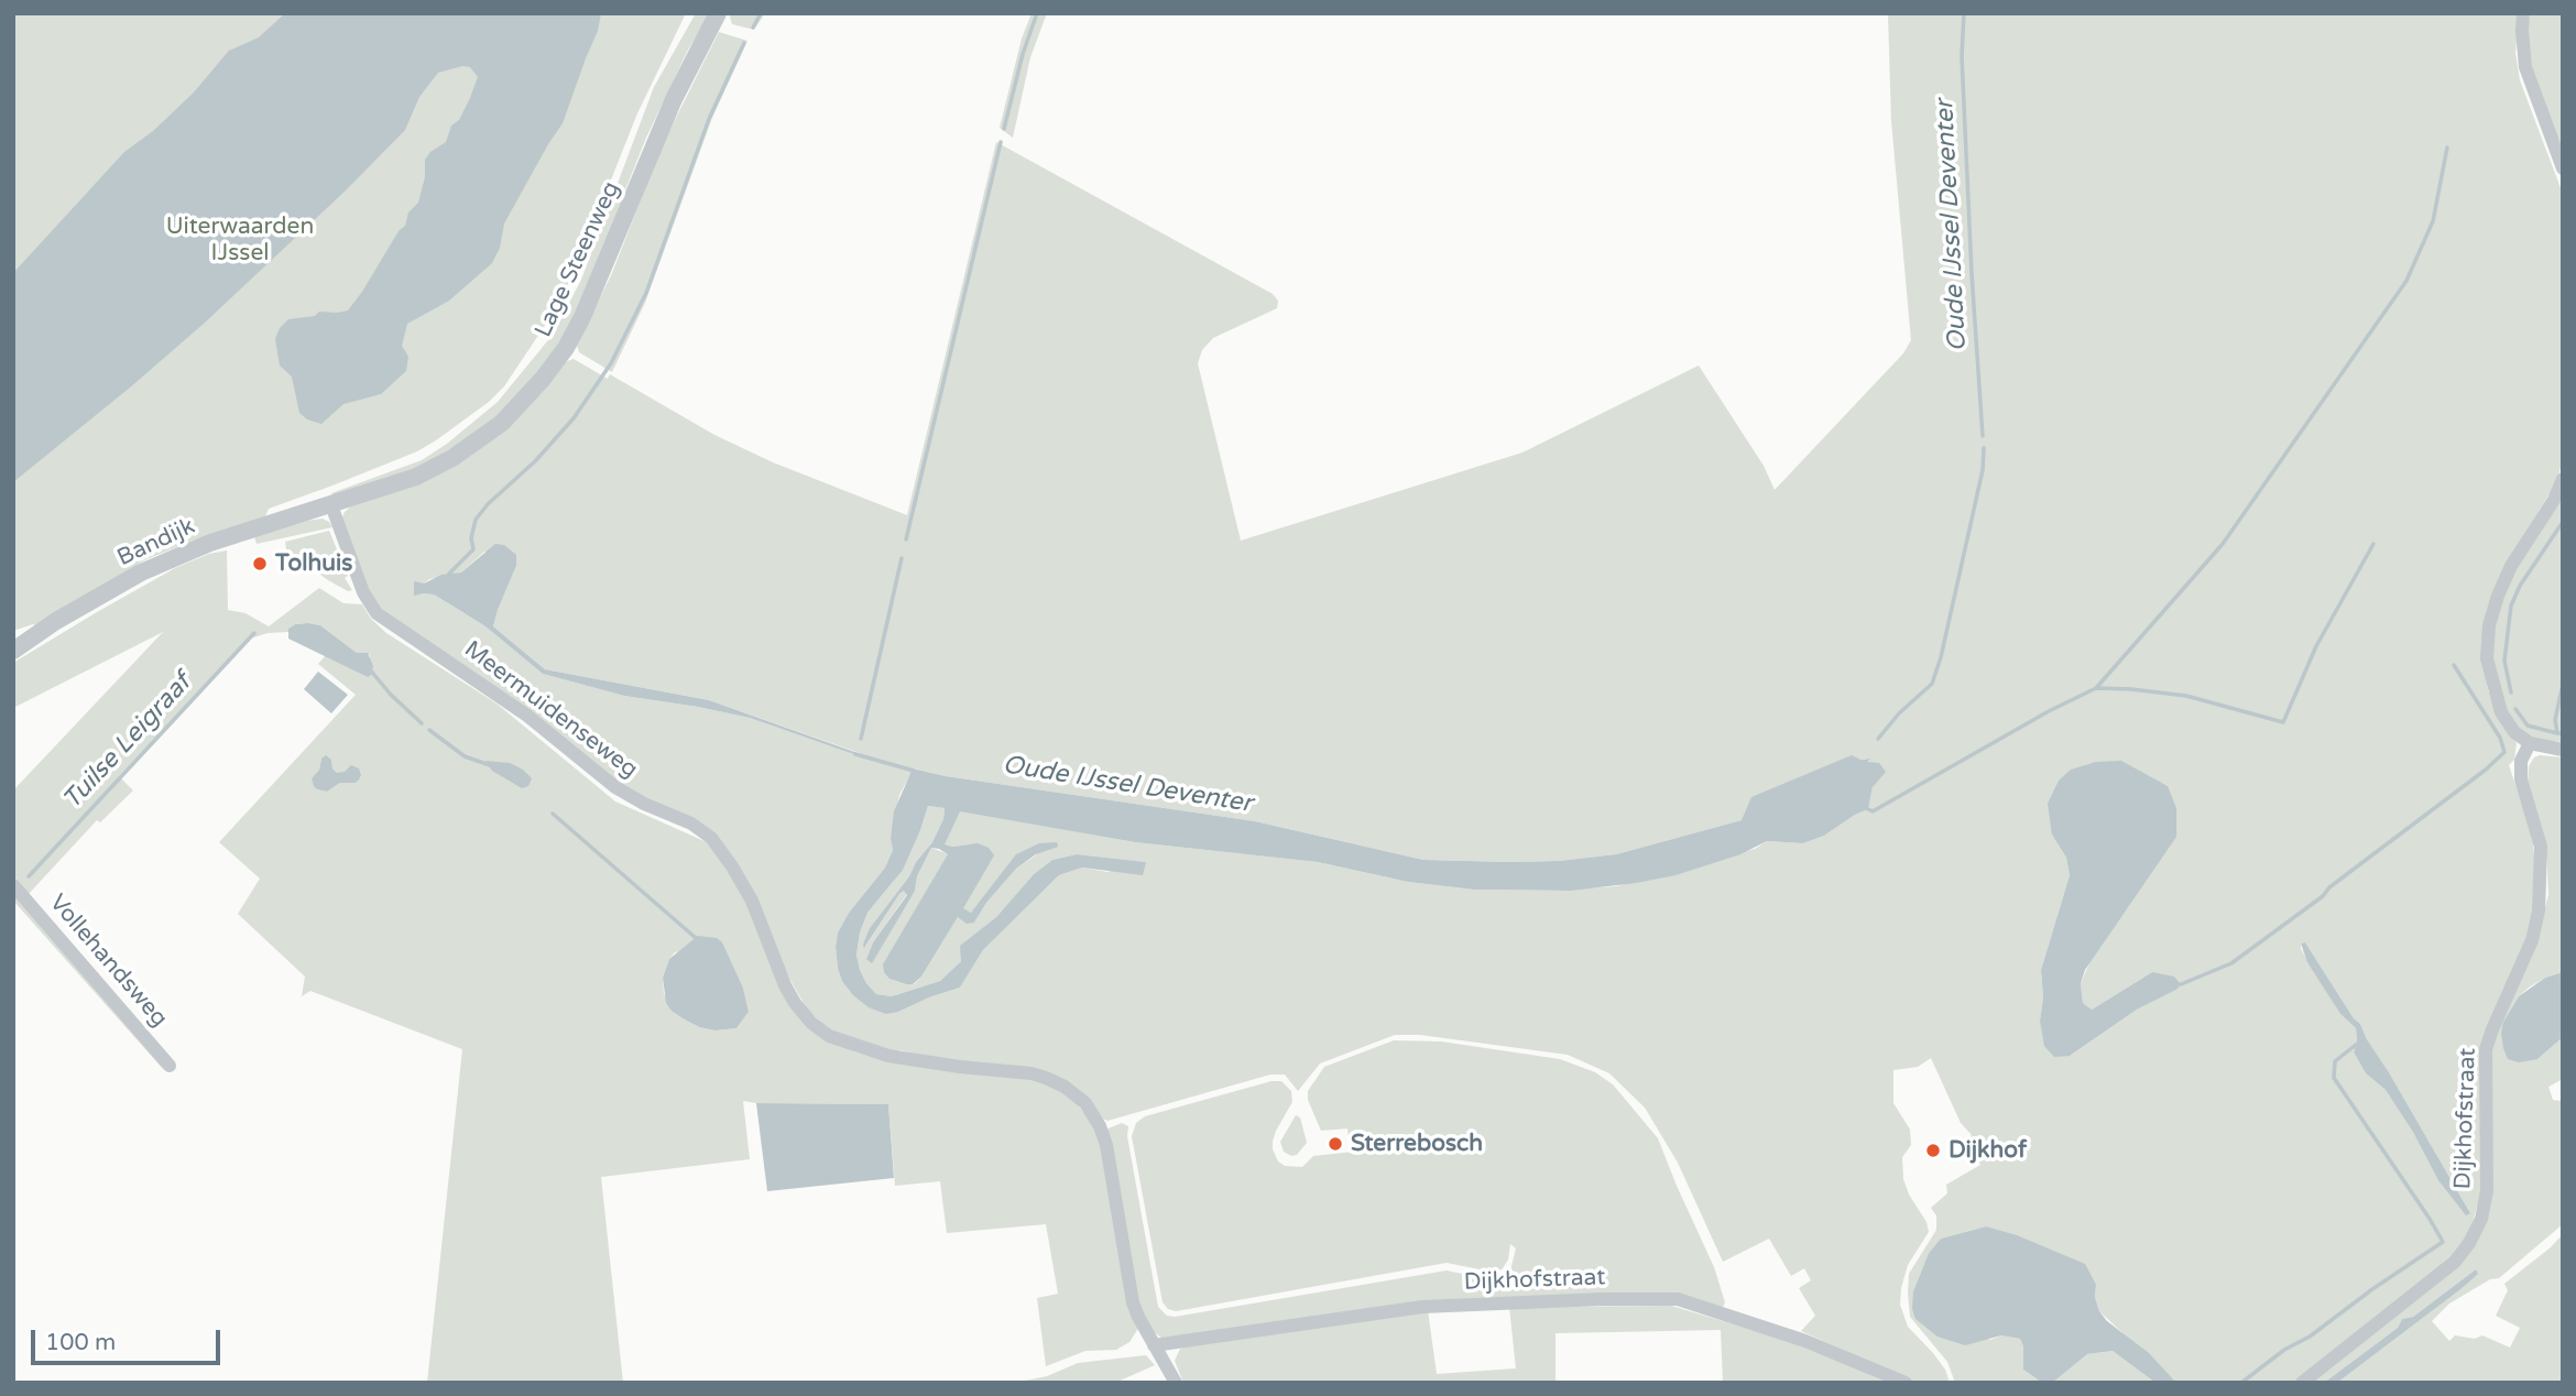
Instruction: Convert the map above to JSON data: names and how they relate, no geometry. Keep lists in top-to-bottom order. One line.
{"streets":{"street":["Lage Steenweg","Bandijk","Meermuidenseweg","Vollehandsweg","Dijkhofstraat"]},"crossings":[["Lage Steenweg","Bandijk"],["Lage Steenweg","Meermuidenseweg"],["Bandijk","Meermuidenseweg"],["Meermuidenseweg","Dijkhofstraat"]],"water":["Oude IJssel Deventer","Tuilse Leigraaf"],"parks":["Uiterwaarden IJssel"],"places":["Tolhuis","Sterrebosch","Dijkhof"],"scale_bar":"100 m"}
